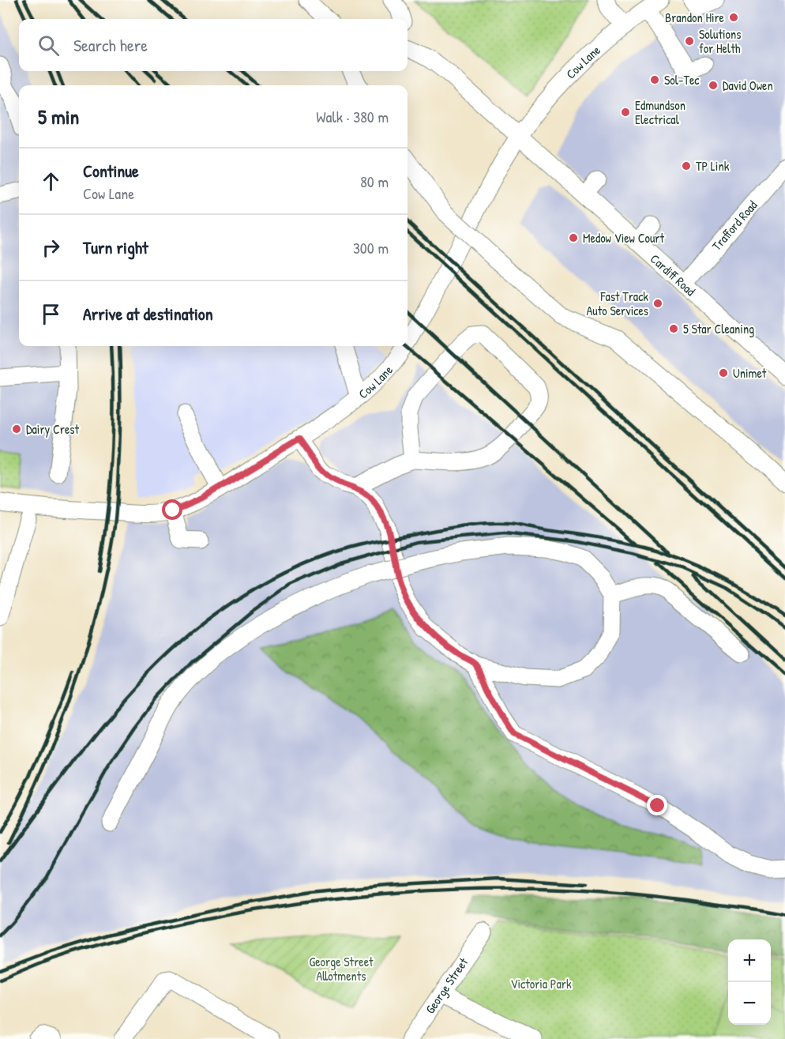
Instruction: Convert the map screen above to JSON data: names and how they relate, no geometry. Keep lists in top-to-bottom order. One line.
{"streets":{"street":["Cow Lane","Trafford Road","Cardiff Road","George Street"]},"crossings":[["Cow Lane","Cardiff Road"],["Trafford Road","Cardiff Road"]],"parks":["George Street Allotments","Victoria Park"],"places":["Brandon Hire","Solutions for Helth","Sol-Tec","David Owen","Edmundson Electrical","TP Link","Medow View Court","Fast Track Auto Services","5 Star Cleaning","Unimet","Dairy Crest"],"page":{"search":"Search here","heading":["5 min","Walk · 380 m"],"list":[["Continue","Cow Lane","80 m"],["Turn right","300 m"],"Arrive at destination"],"map_buttons":["+","−"]}}
